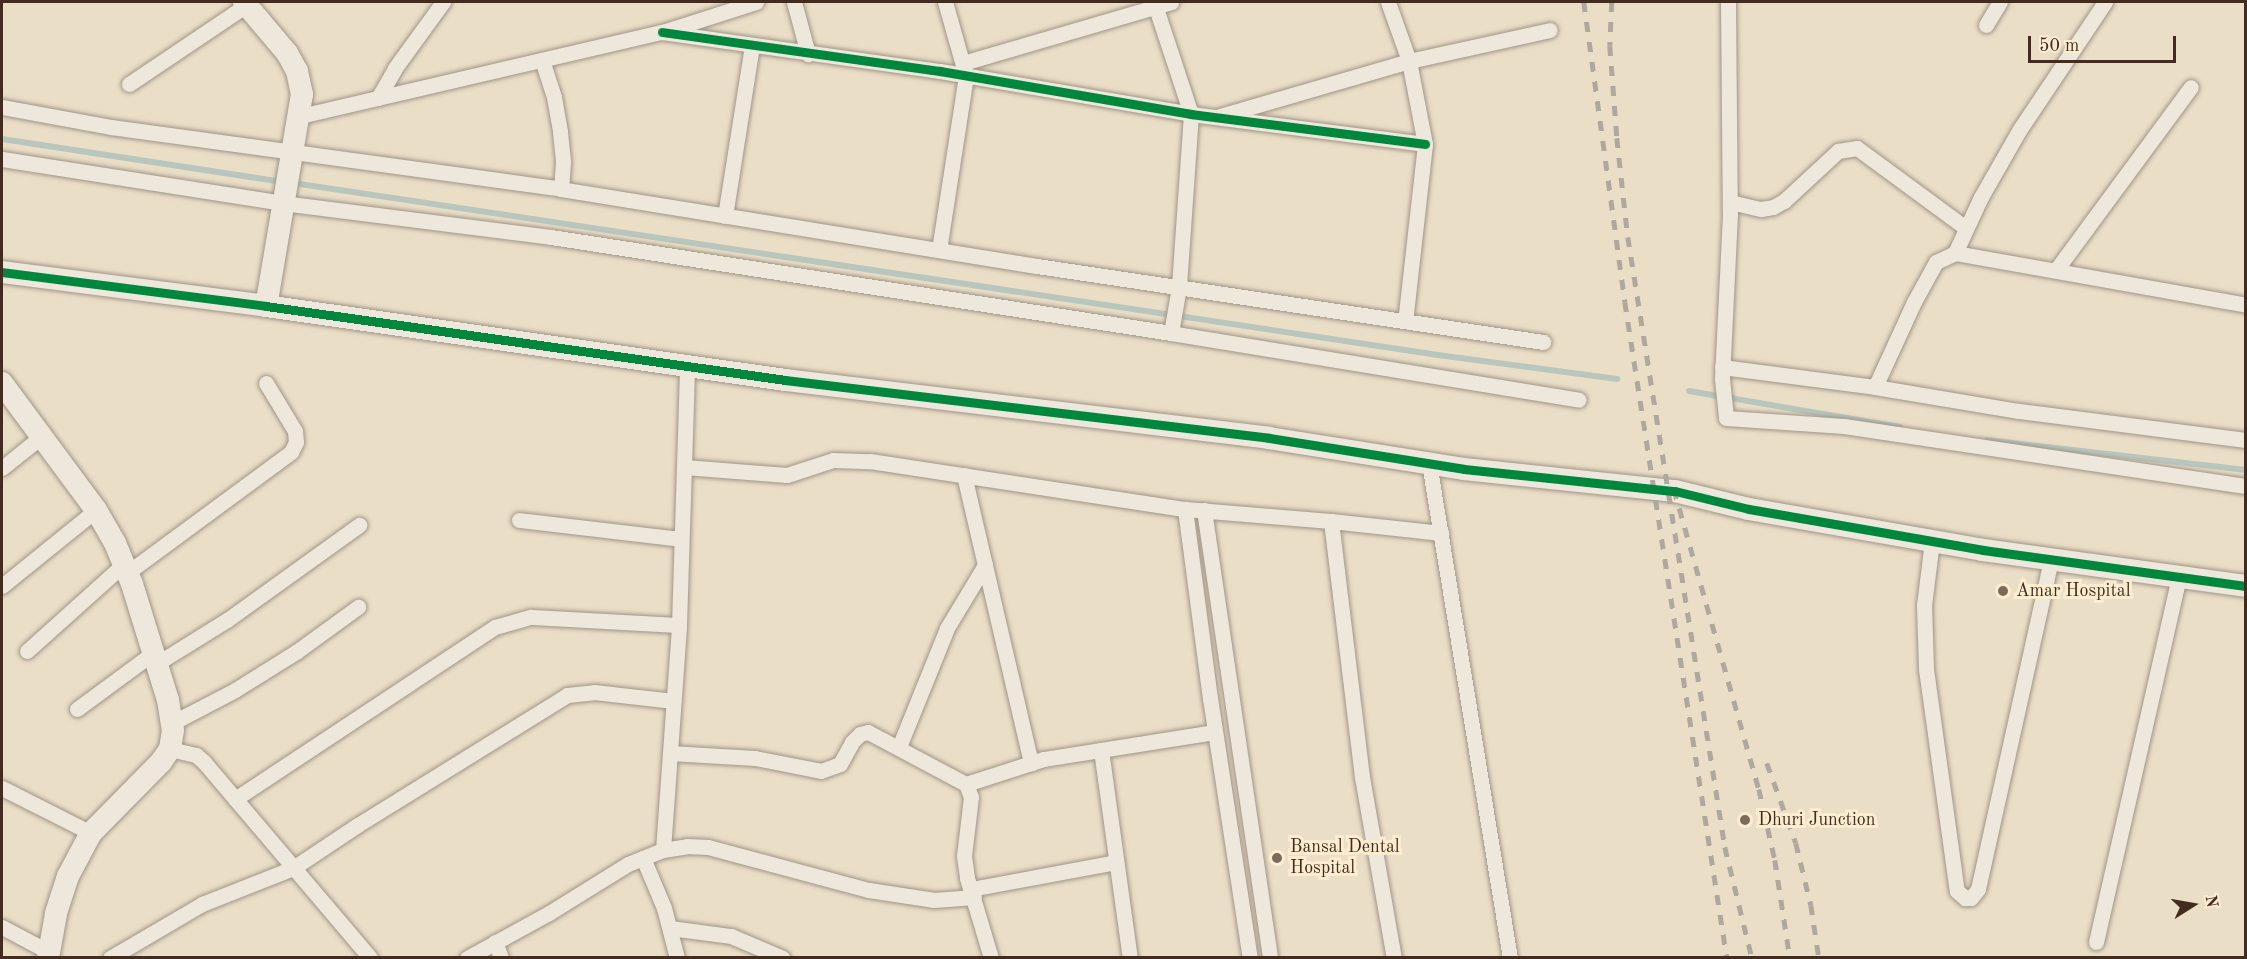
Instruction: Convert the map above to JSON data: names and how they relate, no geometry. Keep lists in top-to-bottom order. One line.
{"places":["Amar Hospital","Dhuri Junction","Bansal Dental Hospital"],"scale_bar":"50 m","north":"right"}
